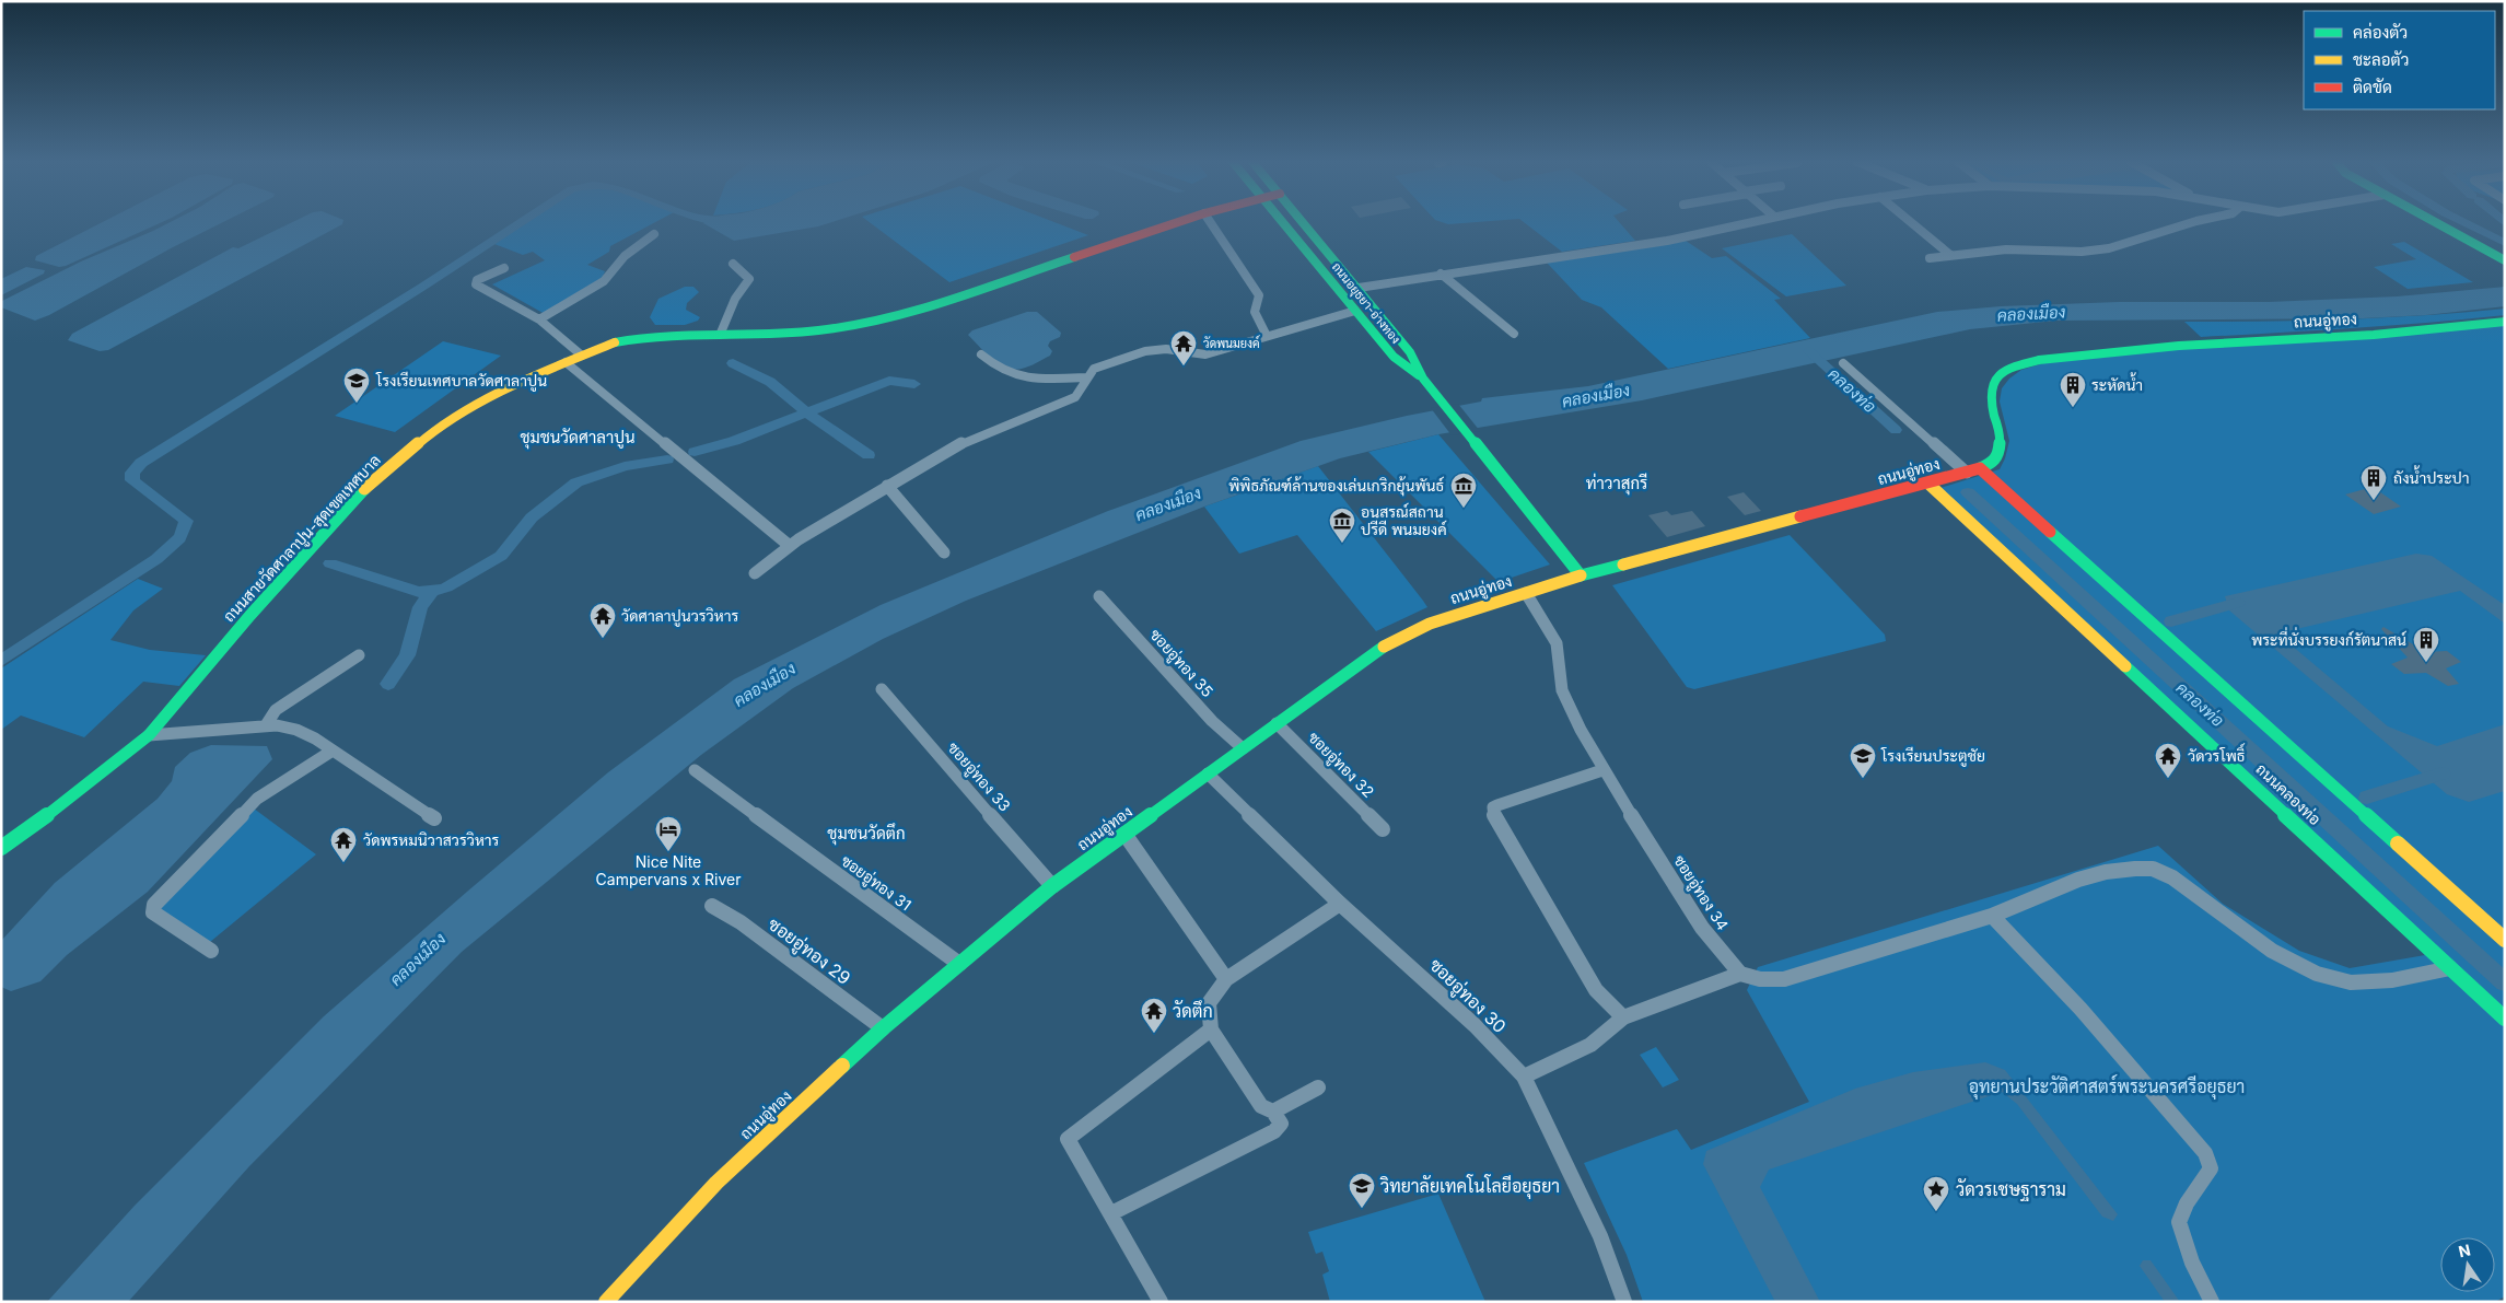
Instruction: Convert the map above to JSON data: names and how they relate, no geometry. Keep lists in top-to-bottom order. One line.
{"streets":{"main road":["ถนนอยุธยา-อ่างทอง","ถนนอู่ทอง","ถนนสายวัดศาลาปูน-สุดเขตเทศบาล","ถนนคลองท่อ"],"street":["ซอยอู่ทอง 35","ซอยอู่ทอง 32","ซอยอู่ทอง 33","ซอยอู่ทอง 31","ซอยอู่ทอง 34","ซอยอู่ทอง 29","ซอยอู่ทอง 30"]},"crossings":[["ถนนอยุธยา-อ่างทอง","ถนนอู่ทอง"],["ถนนอู่ทอง","ซอยอู่ทอง 35"],["ถนนอู่ทอง","ซอยอู่ทอง 32"],["ถนนอู่ทอง","ซอยอู่ทอง 33"],["ถนนอู่ทอง","ถนนคลองท่อ"],["ถนนอู่ทอง","ซอยอู่ทอง 31"],["ถนนอู่ทอง","ซอยอู่ทอง 34"],["ถนนอู่ทอง","ซอยอู่ทอง 29"],["ถนนอู่ทอง","ซอยอู่ทอง 30"]],"districts":["ชุมชนวัดศาลาปูน","ท่าวาสุกรี","ชุมชนวัดตึก"],"water":["คลองเมือง","คลองท่อ"],"parks":["อุทยานประวัติศาสตร์พระนครศรีอยุธยา"],"places":{"temple":["วัดพนมยงค์","วัดศาลาปูนวรวิหาร","วัดวรโพธิ์","วัดพรหมนิวาสวรวิหาร","วัดตึก"],"school or university":["โรงเรียนเทศบาลวัดศาลาปูน","โรงเรียนประตูชัย","วิทยาลัยเทคโนโลยีอยุธยา"],"building":["ระหัดน้ำ","ถังน้ำประปา","พระที่นั่งบรรยงก์รัตนาสน์"],"museum":["พิพิธภัณฑ์ล้านของเล่นเกริกยุ้นพันธ์","อนุสรณ์สถาน ปรีดี พนมยงค์"],"hotel":["Nice Nite Campervans x River"],"place":["วัดวรเชษฐาราม"]},"legend":["คล่องตัว","ชะลอตัว","ติดขัด"],"north":"top"}
